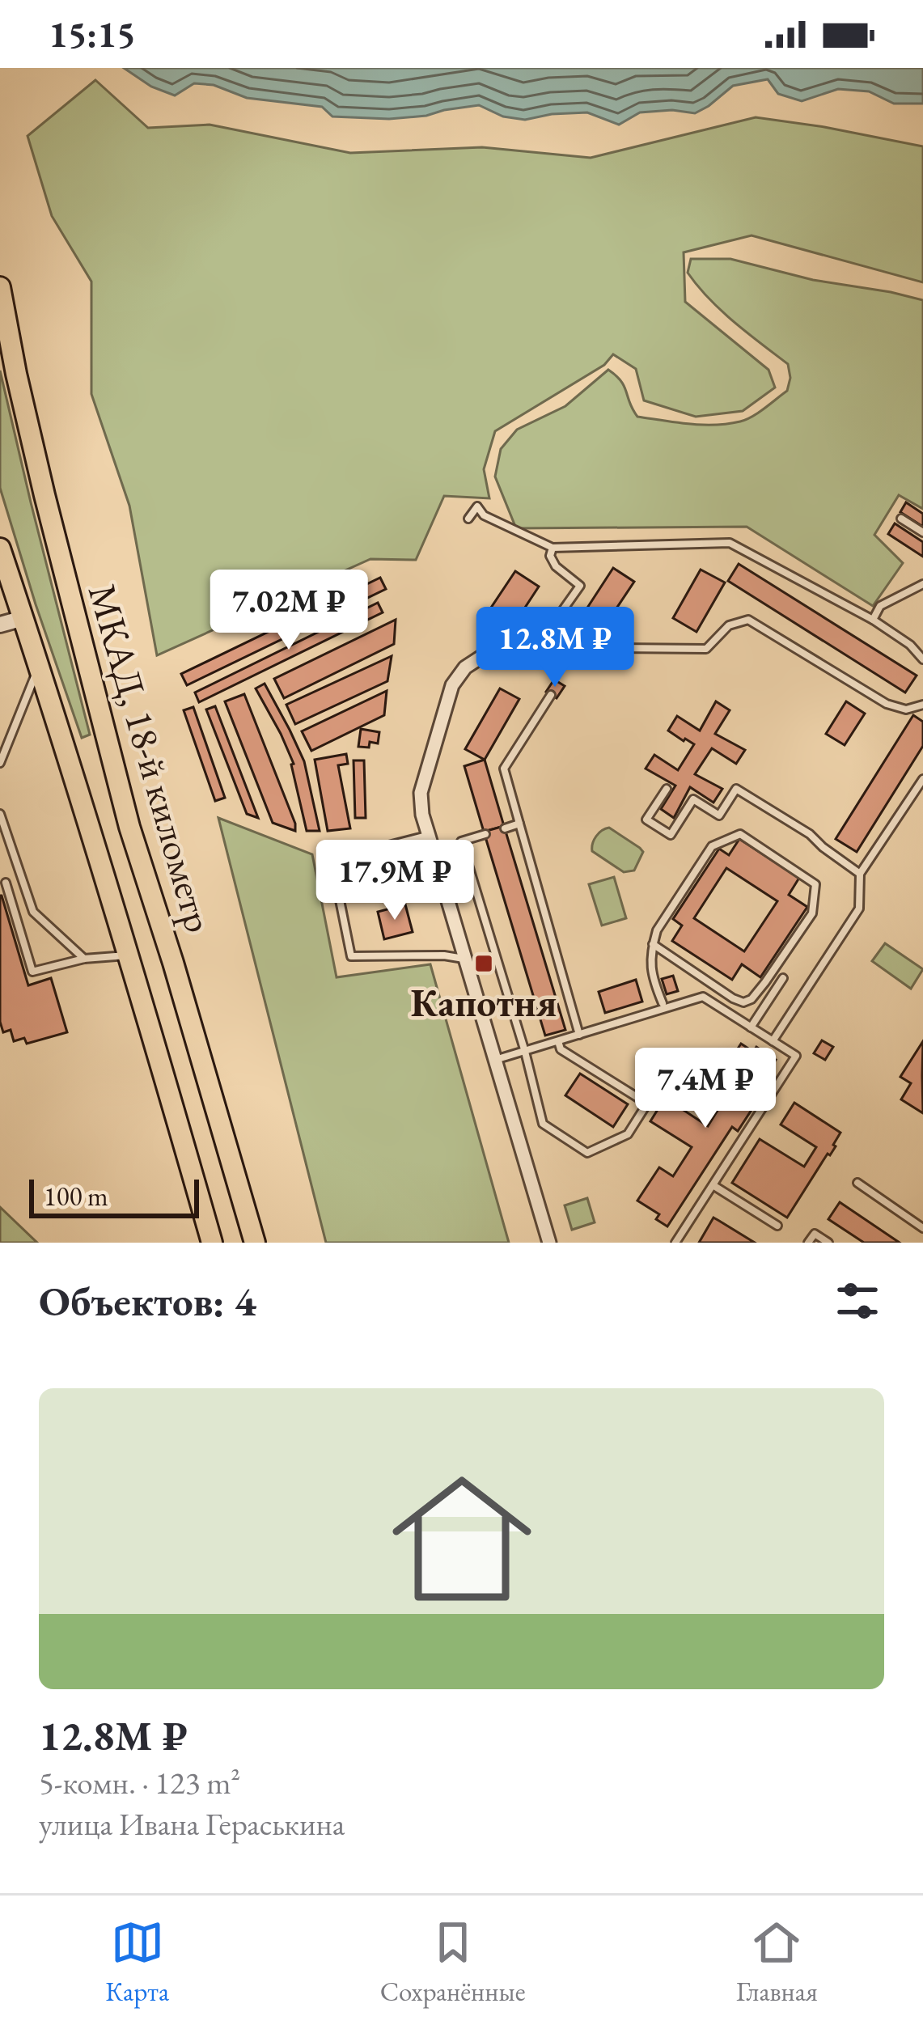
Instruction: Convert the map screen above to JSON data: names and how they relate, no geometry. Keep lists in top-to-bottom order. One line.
{"streets":{"highway":["МКАД, 18-й километр"]},"places":{"transit":["Капотня"]},"scale_bar":"100 m","page":{"status":"15:15","price":["7.02M ₽","12.8M ₽","17.9M ₽","7.4M ₽"],"scale":"100 m","heading":"Объектов: 4","list":[{"name":"12.8M ₽","note":"5-комн. · 123 m² · улица Ивана Гераськина"}],"tabs":["Карта","Сохранённые","Главная"]}}
